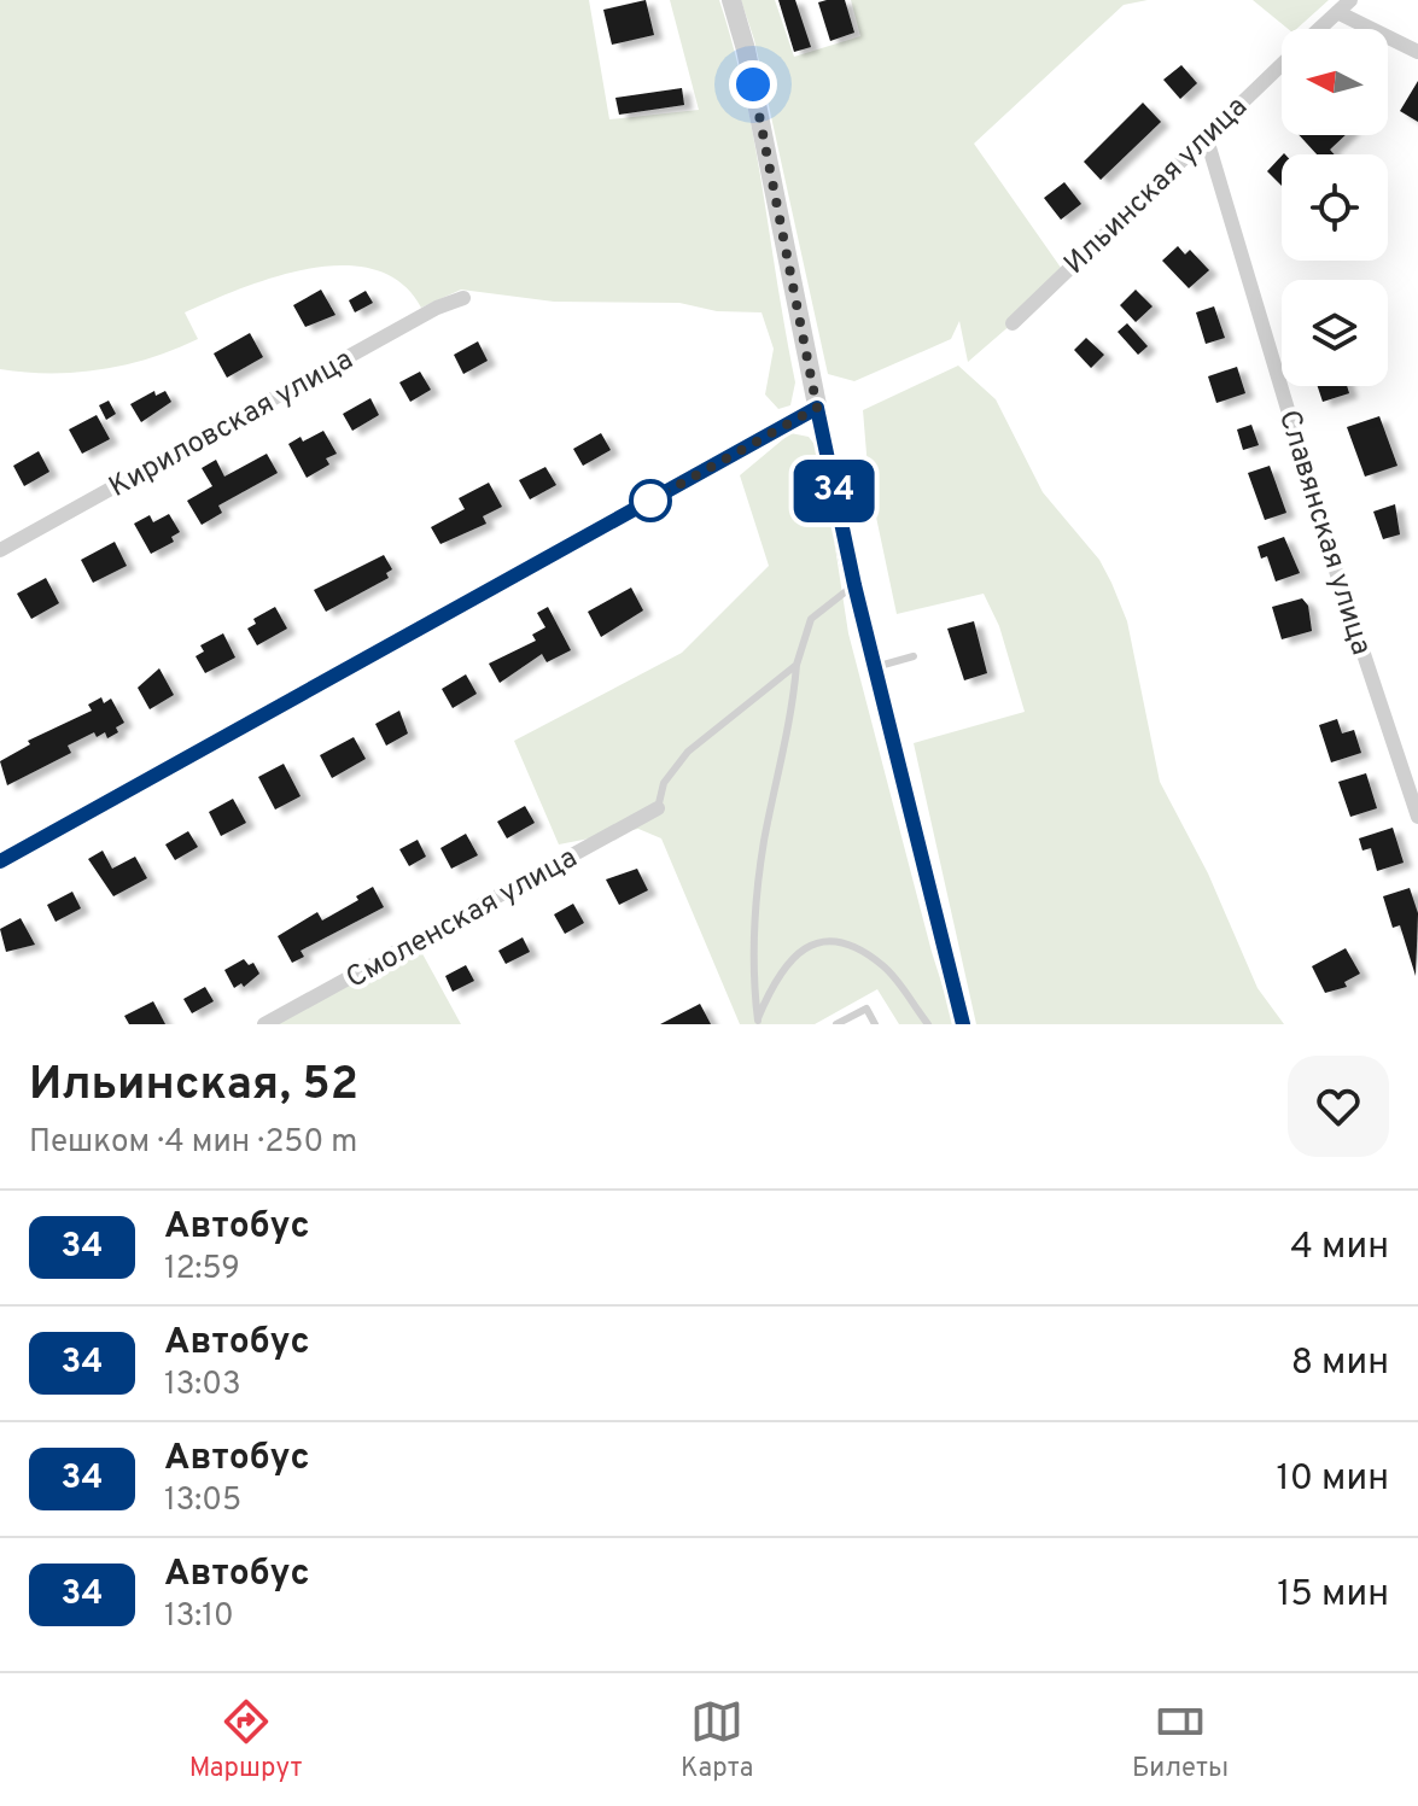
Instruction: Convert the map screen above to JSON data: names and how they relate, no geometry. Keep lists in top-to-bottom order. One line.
{"streets":{"street":["Ильинская улица","Кириловская улица","Славянская улица","Смоленская улица"]},"crossings":[["Ильинская улица","Славянская улица"]],"lines":["bus line 34"],"north":"left","page":{"on_map":"34","heading":["Ильинская, 52","Пешком · 4 мин · 250 m"],"list":[{"mark":"34","name":"Автобус","note":"12:59","value":"4 мин"},{"mark":"34","name":"Автобус","note":"13:03","value":"8 мин"},{"mark":"34","name":"Автобус","note":"13:05","value":"10 мин"},{"mark":"34","name":"Автобус","note":"13:10","value":"15 мин"}],"tabs":["Маршрут","Карта","Билеты"]}}
